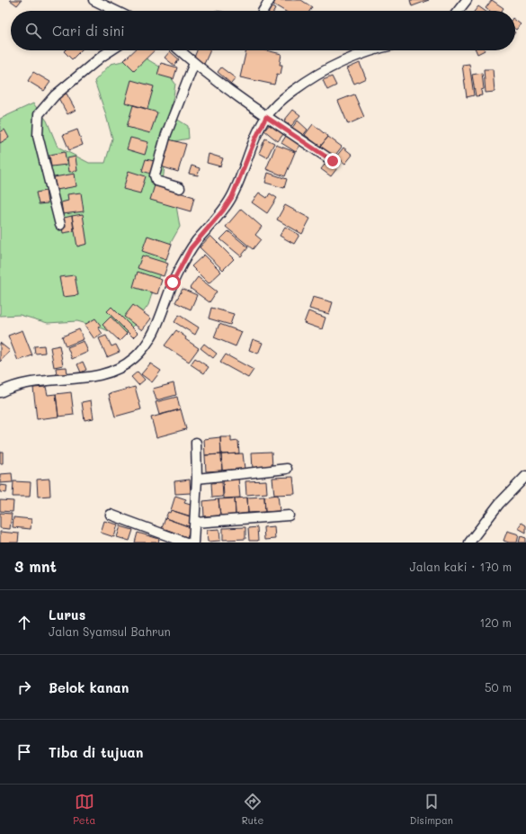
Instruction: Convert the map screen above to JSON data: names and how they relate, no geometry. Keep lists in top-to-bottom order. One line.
{"page":{"search":"Cari di sini","heading":["3 mnt","Jalan kaki · 170 m"],"list":[["Lurus","Jalan Syamsul Bahrun","120 m"],["Belok kanan","50 m"],"Tiba di tujuan"],"nav":["Peta","Rute","Disimpan"]}}
